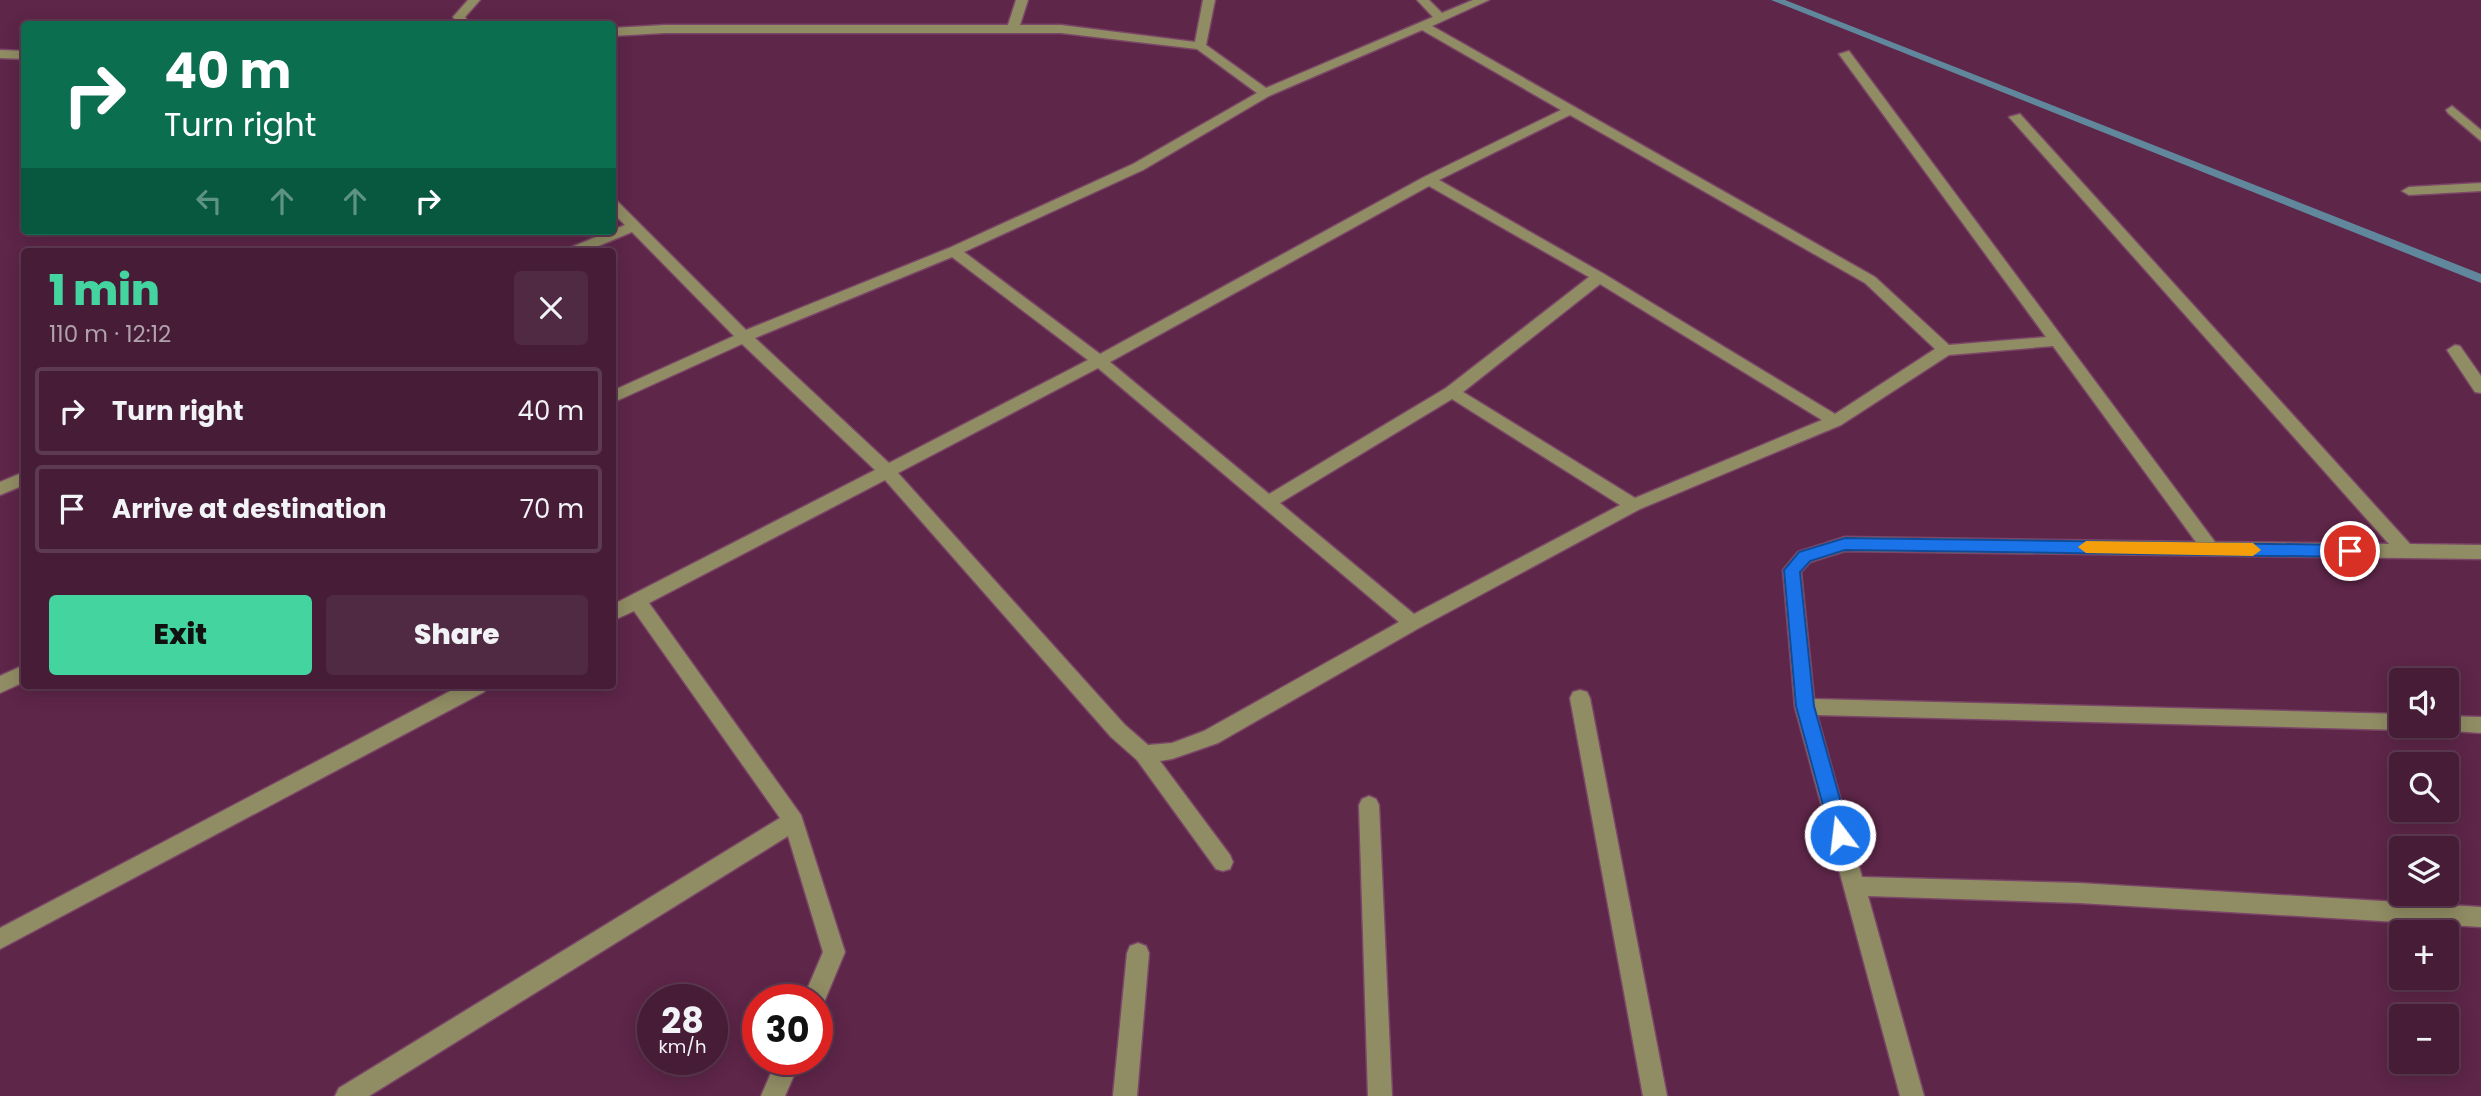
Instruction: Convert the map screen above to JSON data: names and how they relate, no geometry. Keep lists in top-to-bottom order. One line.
{"page":{"turn":["40 m","Turn right"],"heading":["1 min","110 m · 12:12"],"list":[{"name":"Turn right","value":"40 m"},{"name":"Arrive at destination","value":"70 m"}],"buttons":["Exit","Share"],"map_buttons":["+","−"],"speed":"28 km/h","limit":"30"}}
